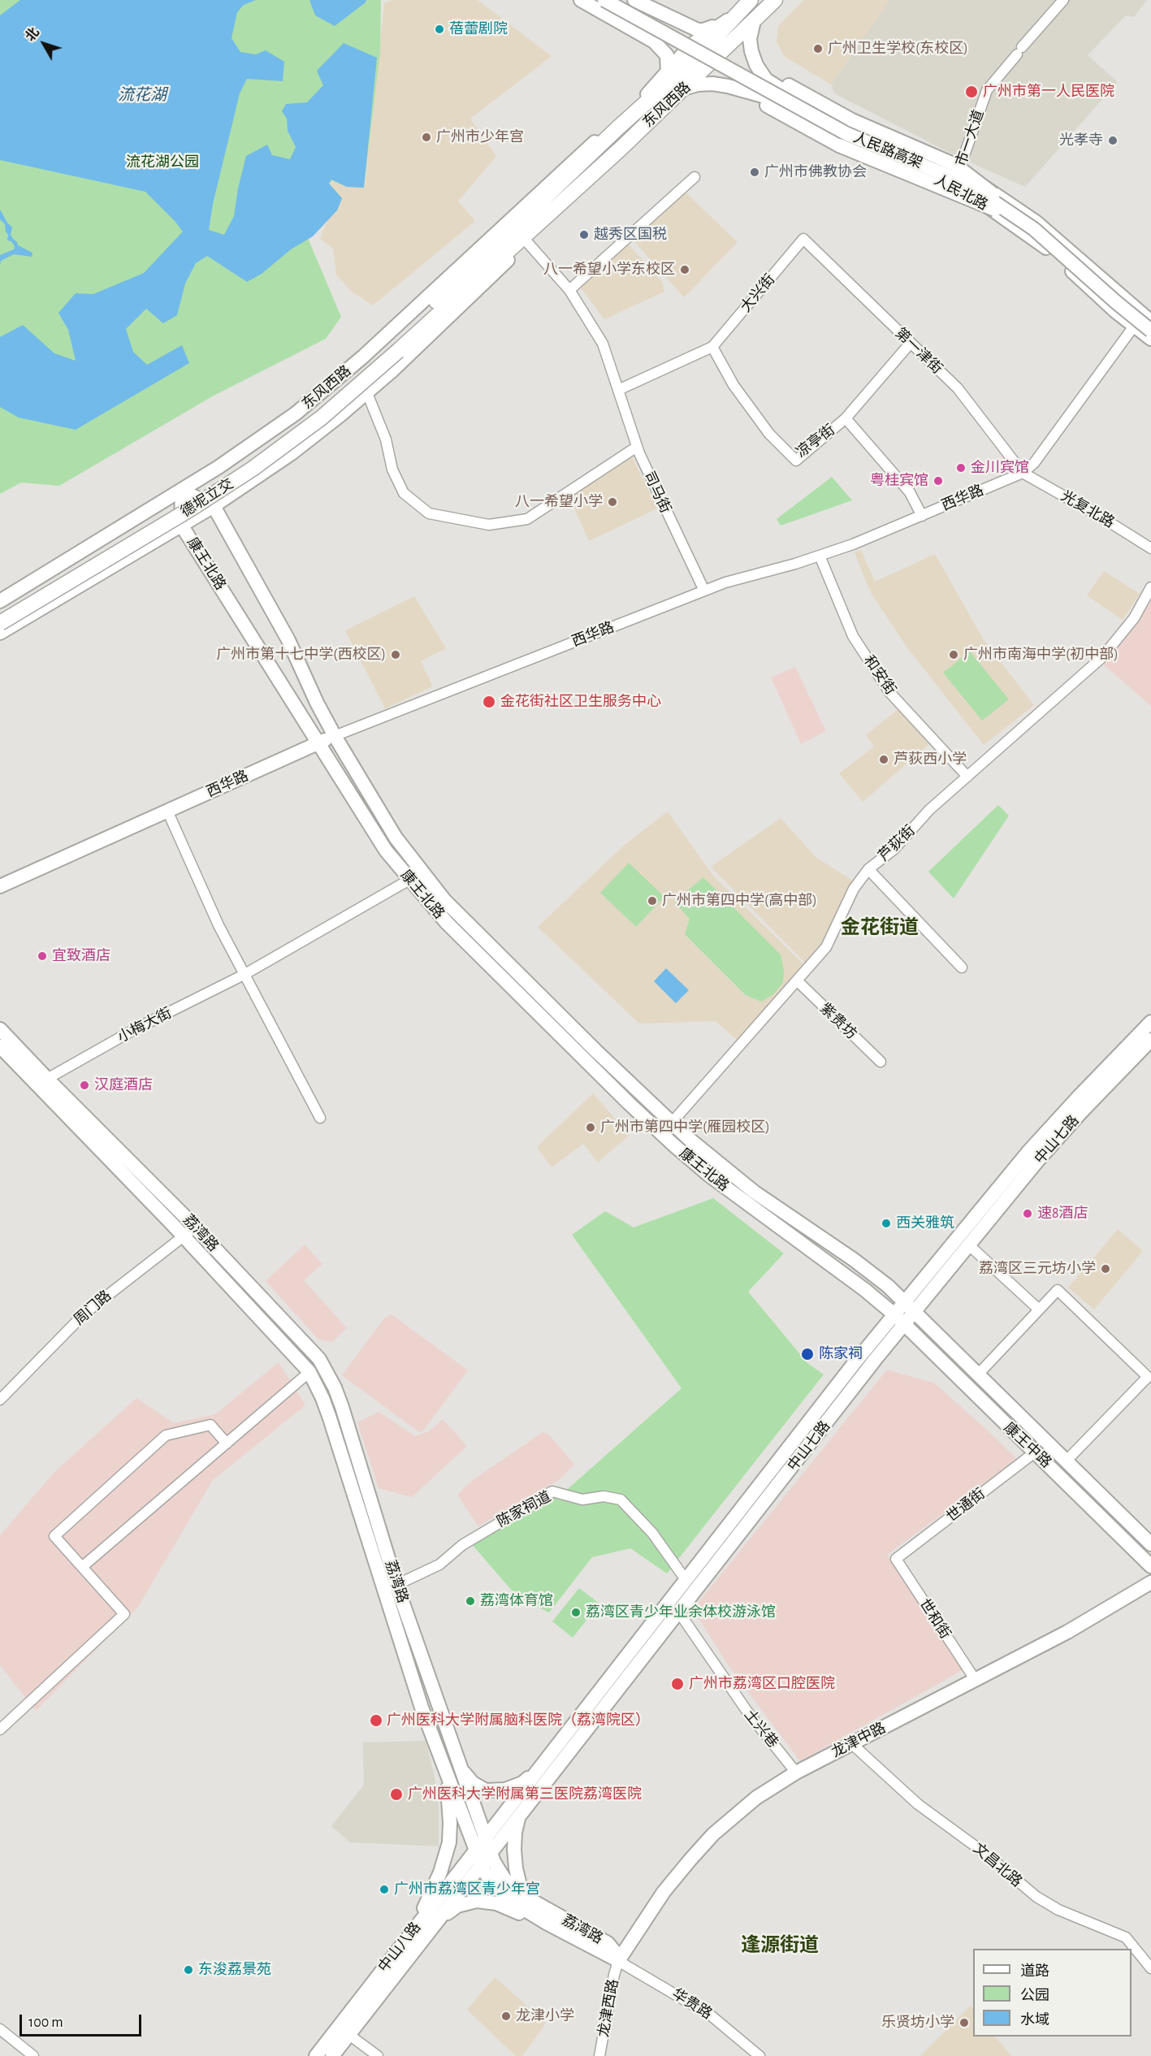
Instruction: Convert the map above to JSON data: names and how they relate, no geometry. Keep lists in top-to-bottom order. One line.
{"streets":{"highway":["东风西路","德坭立交"],"main road":["人民路高架","人民北路","西华路","康王北路","中山七路","荔湾路","康王中路","龙津中路","中山八路"],"street":["市一大道","大兴街","第一津街","凉亭街","司马街","光复北路","和安街","芦荻街","紫贵坊","小梅大街","周门路","世通街","陈家祠道","世和街","土兴巷","文昌北路","华贵路","龙津西路"]},"crossings":[["东风西路","人民北路"],["东风西路","司马街"],["东风西路","德坭立交"],["东风西路","康王北路"],["市一大道","人民北路"],["人民北路","西华路"],["大兴街","第一津街"],["大兴街","凉亭街"],["第一津街","凉亭街"],["第一津街","西华路"],["第一津街","光复北路"],["司马街","西华路"],["西华路","光复北路"],["西华路","康王北路"],["西华路","和安街"],["康王北路","芦荻街"],["康王北路","小梅大街"],["康王北路","中山七路"],["康王北路","康王中路"],["和安街","芦荻街"],["芦荻街","紫贵坊"],["小梅大街","荔湾路"],["中山七路","荔湾路"],["中山七路","康王中路"],["中山七路","陈家祠道"],["中山七路","土兴巷"],["中山七路","中山八路"],["荔湾路","周门路"],["荔湾路","陈家祠道"],["荔湾路","龙津中路"],["荔湾路","中山八路"],["荔湾路","华贵路"],["荔湾路","龙津西路"],["康王中路","世通街"],["世通街","世和街"],["世和街","龙津中路"],["土兴巷","龙津中路"],["龙津中路","文昌北路"],["龙津中路","华贵路"],["龙津中路","龙津西路"],["华贵路","龙津西路"]],"districts":["金花街道","逢源街道"],"water":["流花湖"],"parks":["流花湖公园"],"places":["蓓蕾剧院","广州卫生学校(东校区)","广州市第一人民医院","广州市少年宫","光孝寺","广州市佛教协会","越秀区国税","八一希望小学东校区","金川宾馆","粤桂宾馆","八一希望小学","广州市第十七中学(西校区)","广州市南海中学(初中部)","金花街社区卫生服务中心","芦荻西小学","广州市第四中学(高中部)","宜致酒店","汉庭酒店","广州市第四中学(雁园校区)","速8酒店","西关雅筑","荔湾区三元坊小学","陈家祠","荔湾体育馆","荔湾区青少年业余体校游泳馆","广州市荔湾区口腔医院","广州医科大学附属脑科医院（荔湾院区）","广州医科大学附属第三医院荔湾医院","广州市荔湾区青少年宫","东浚荔景苑","龙津小学","乐贤坊小学"],"legend":["道路","公园","水域"],"scale_bar":"100 m","north":"top left"}
